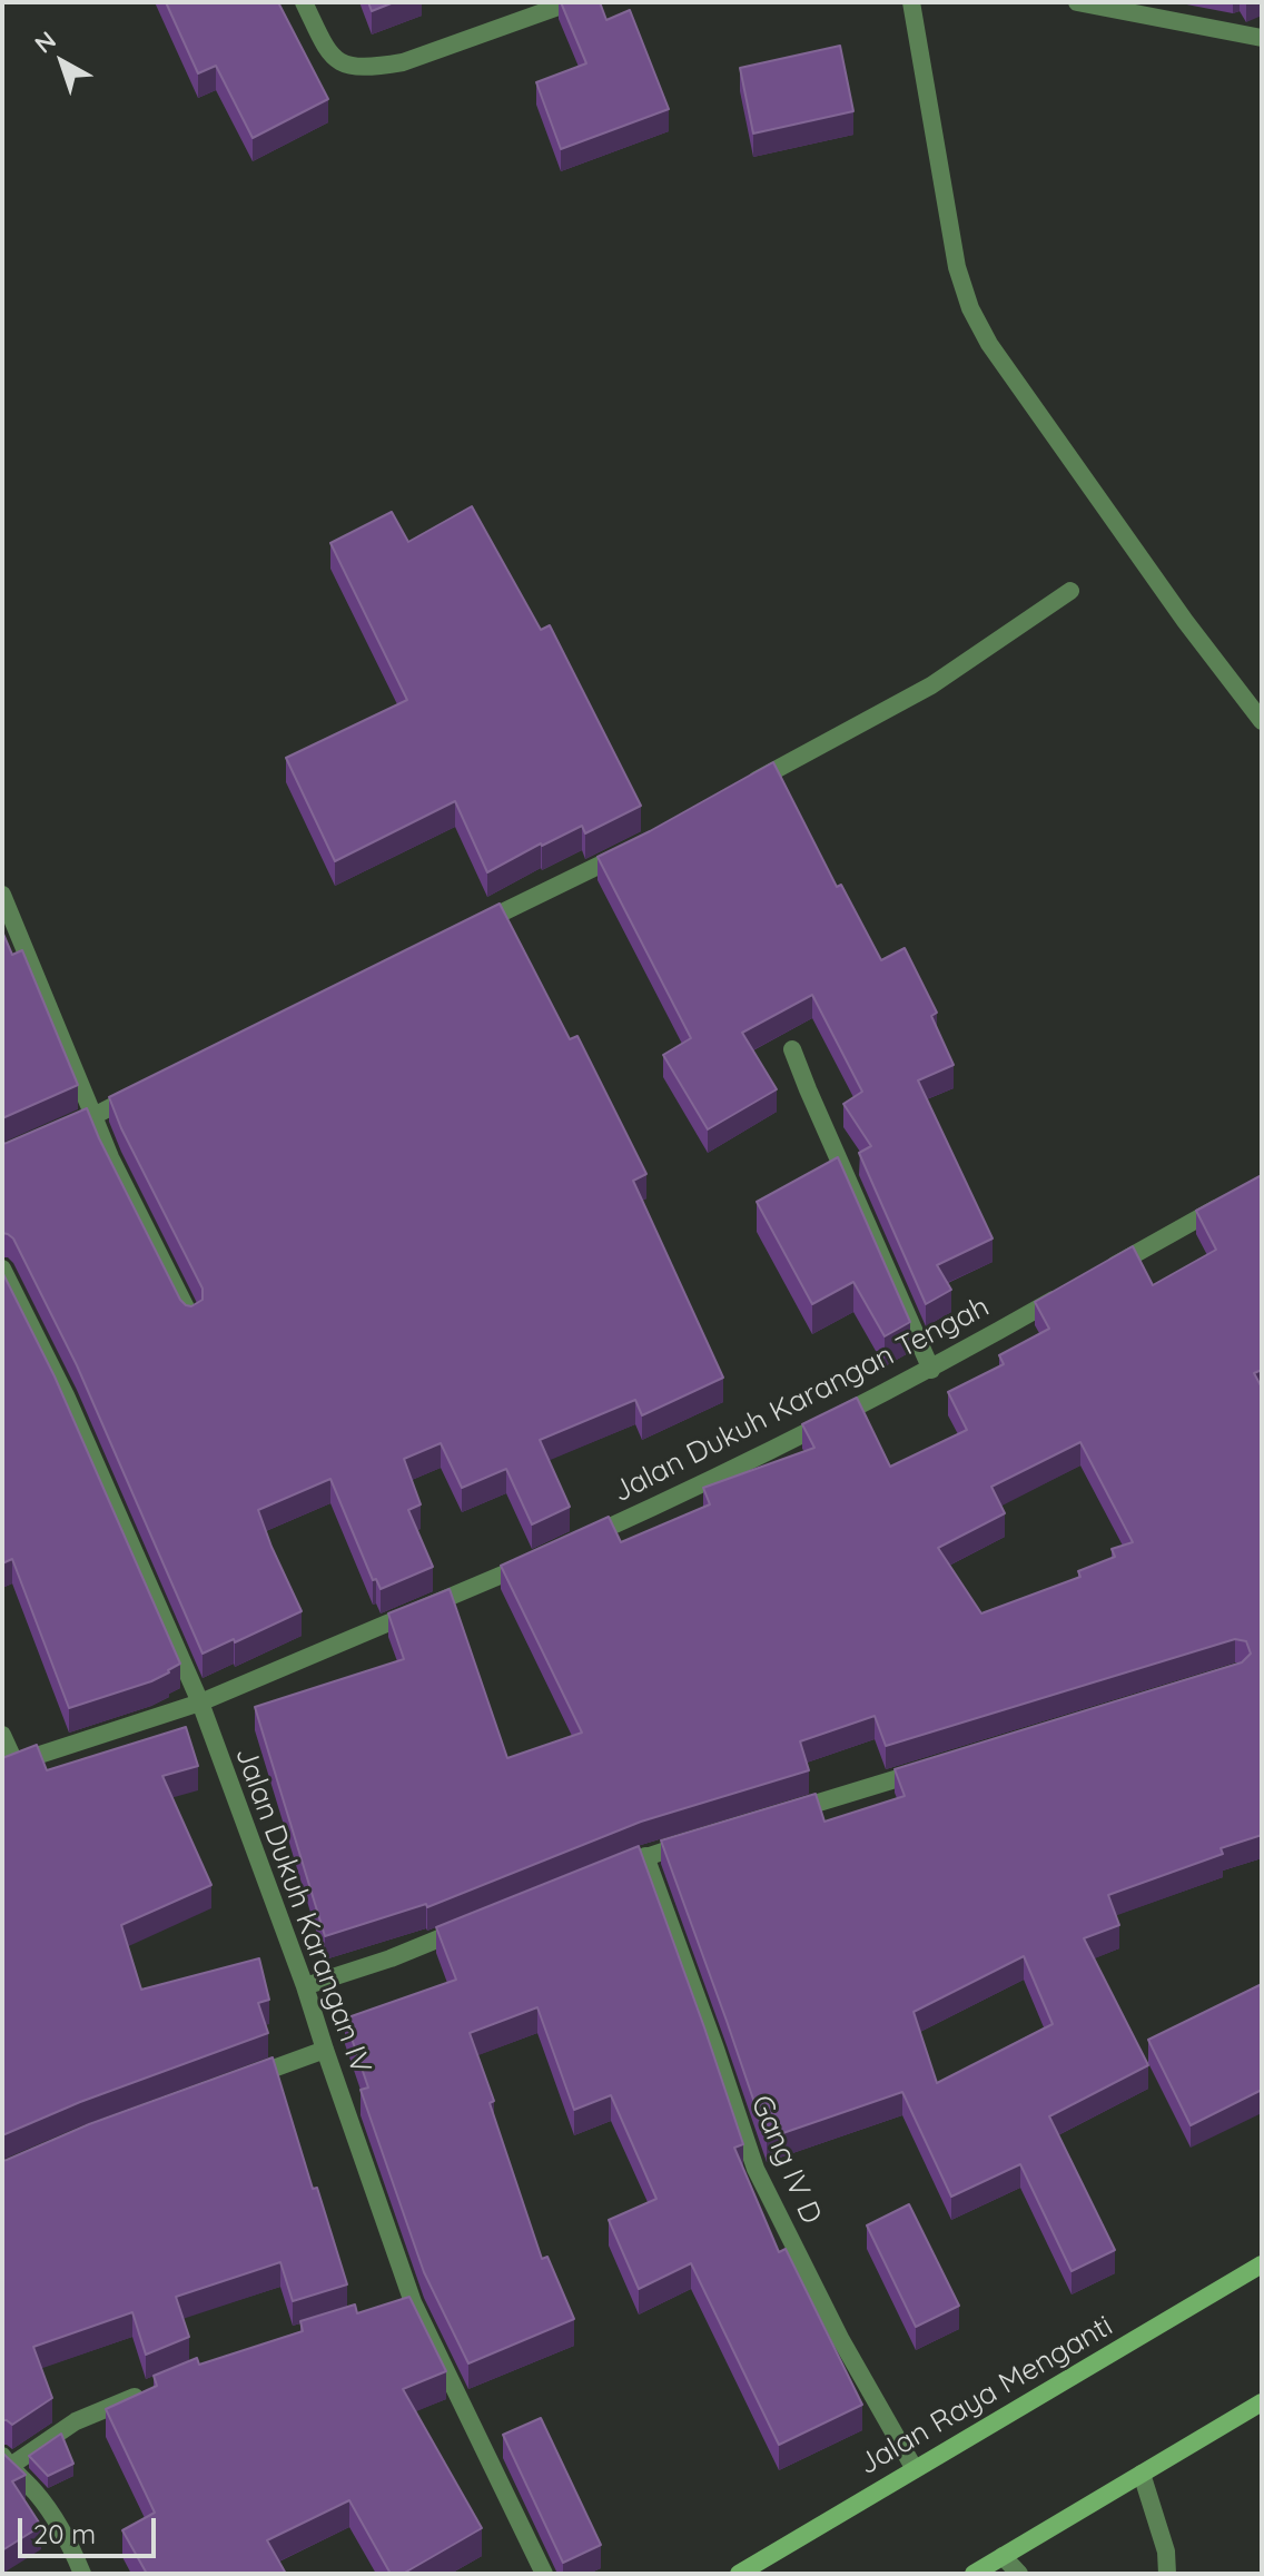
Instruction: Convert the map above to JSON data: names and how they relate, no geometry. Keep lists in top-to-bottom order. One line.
{"streets":{"main road":["Jalan Raya Menganti"],"street":["Jalan Dukuh Karangan Tengah","Jalan Dukuh Karangan IV","Gang IV D"]},"crossings":[["Gang IV D","Jalan Raya Menganti"]],"scale_bar":"20 m","north":"top left"}
